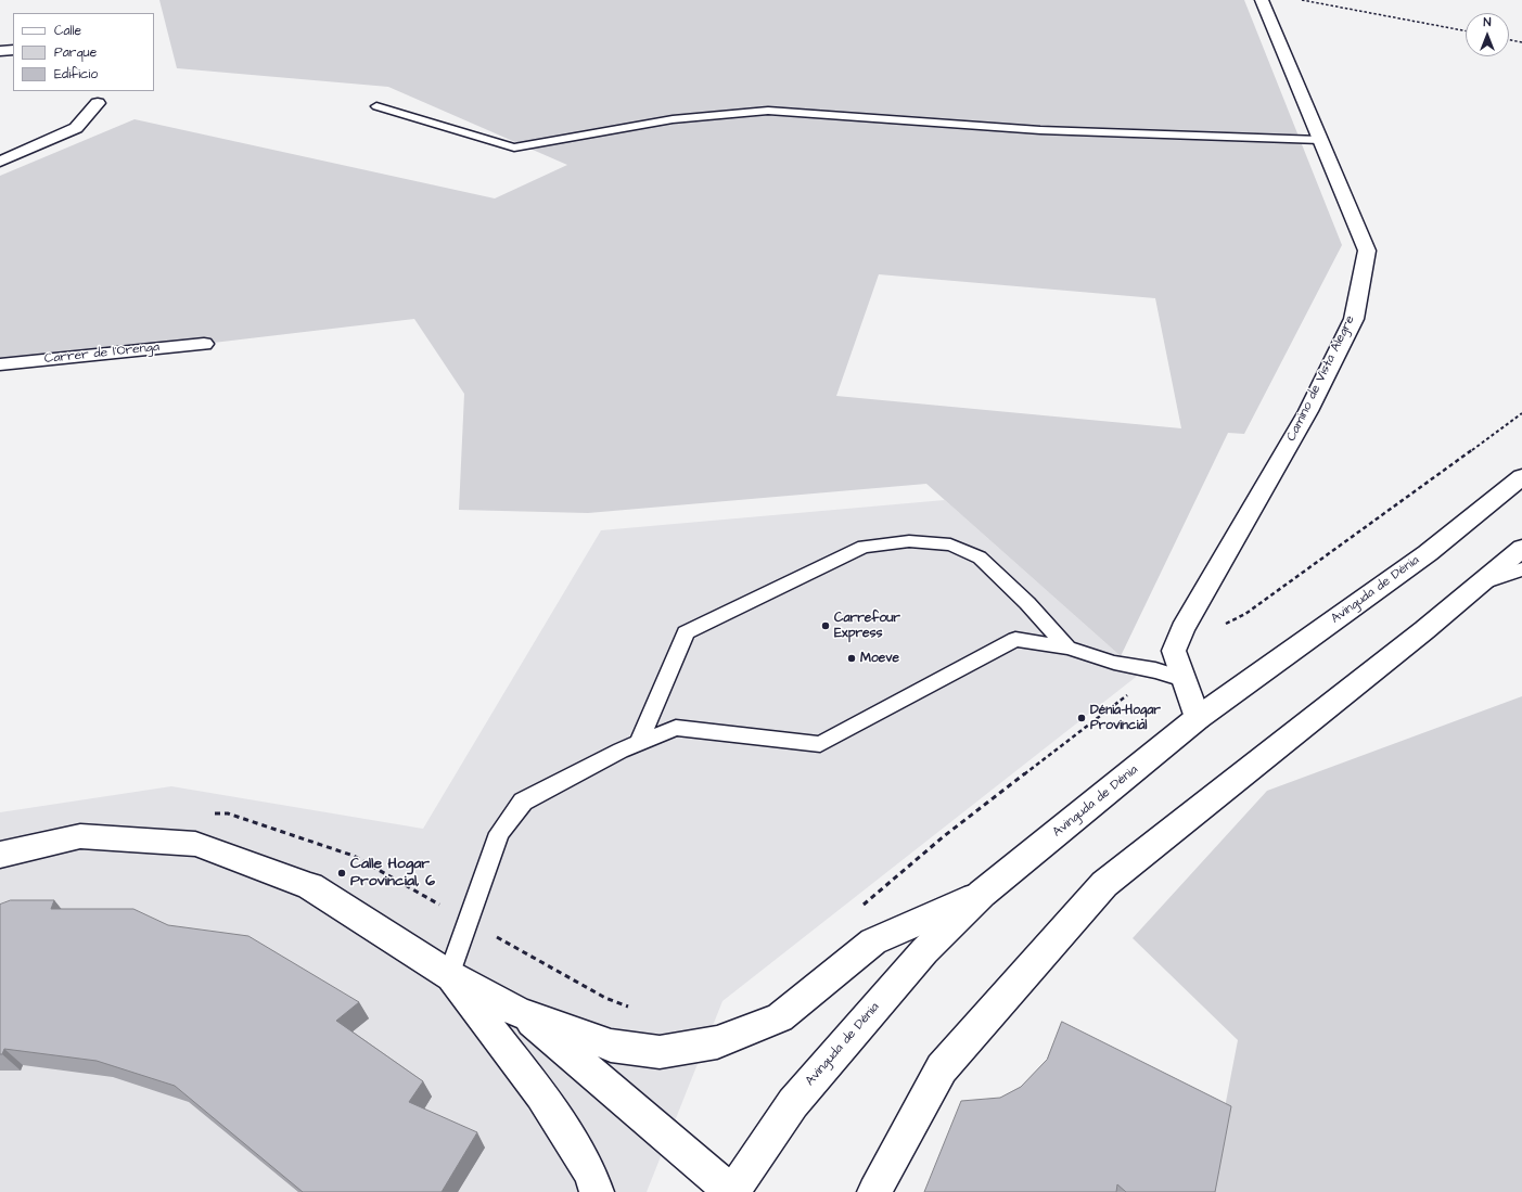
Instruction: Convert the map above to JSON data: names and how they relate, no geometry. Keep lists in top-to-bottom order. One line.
{"streets":{"main road":["Carrer de l'Orenga","Camino de Vista Alegre","Avinguda de Dénia"]},"places":["Carrefour Express","Moeve","Dénia-Hogar Provincial","Calle Hogar Provincial, 6"],"legend":["Calle","Parque","Edificio"],"north":"top"}
